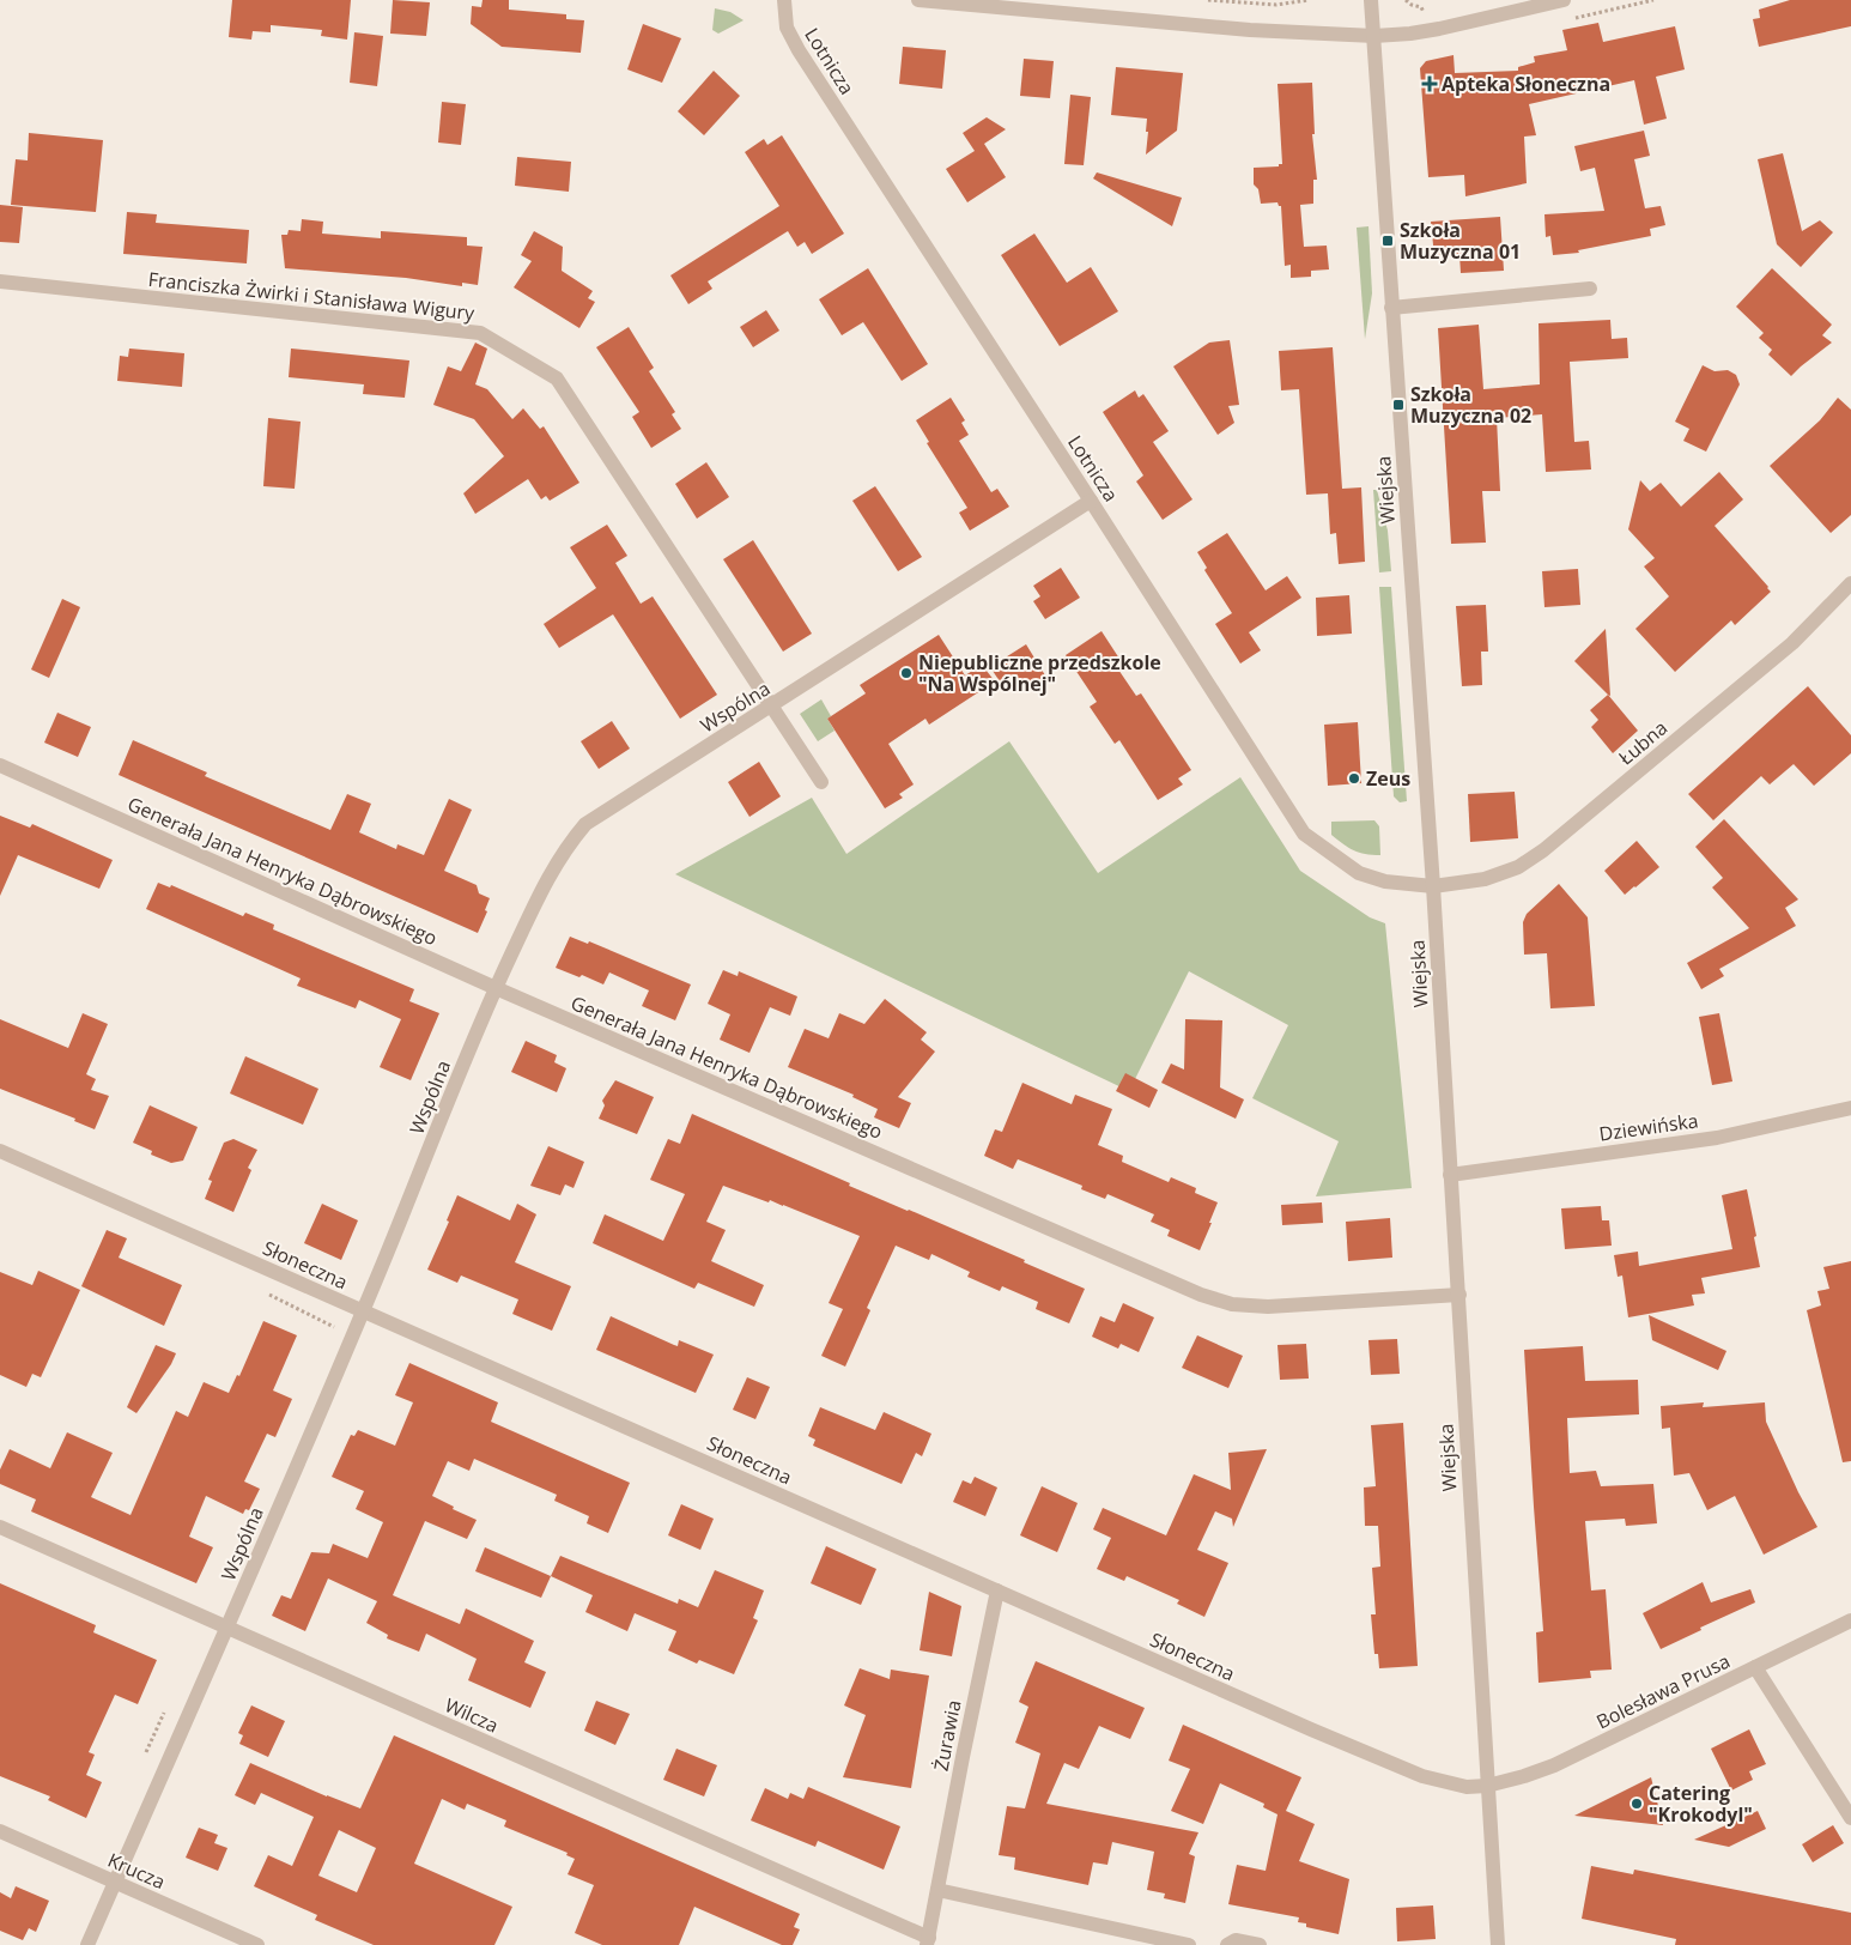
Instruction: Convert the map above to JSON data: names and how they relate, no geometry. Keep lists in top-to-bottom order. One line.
{"streets":{"street":["Lotnicza","Franciszka Żwirki i Stanisława Wigury","Wiejska","Wspólna","Łubna","Generała Jana Henryka Dąbrowskiego","Dziewińska","Słoneczna","Bolesława Prusa","Wilcza","Żurawia","Krucza"]},"crossings":[["Lotnicza","Wiejska"],["Lotnicza","Wspólna"],["Lotnicza","Łubna"],["Franciszka Żwirki i Stanisława Wigury","Wspólna"],["Wiejska","Łubna"],["Wiejska","Generała Jana Henryka Dąbrowskiego"],["Wiejska","Dziewińska"],["Wiejska","Słoneczna"],["Wiejska","Bolesława Prusa"],["Wspólna","Generała Jana Henryka Dąbrowskiego"],["Wspólna","Słoneczna"],["Wspólna","Wilcza"],["Wspólna","Krucza"],["Słoneczna","Bolesława Prusa"],["Słoneczna","Żurawia"],["Wilcza","Żurawia"]],"places":{"health":["Apteka Słoneczna"],"transit":["Szkoła Muzyczna 01","Szkoła Muzyczna 02"],"other":["Niepubliczne przedszkole \"Na Wspólnej\"","Zeus","Catering \"Krokodyl\""]}}
